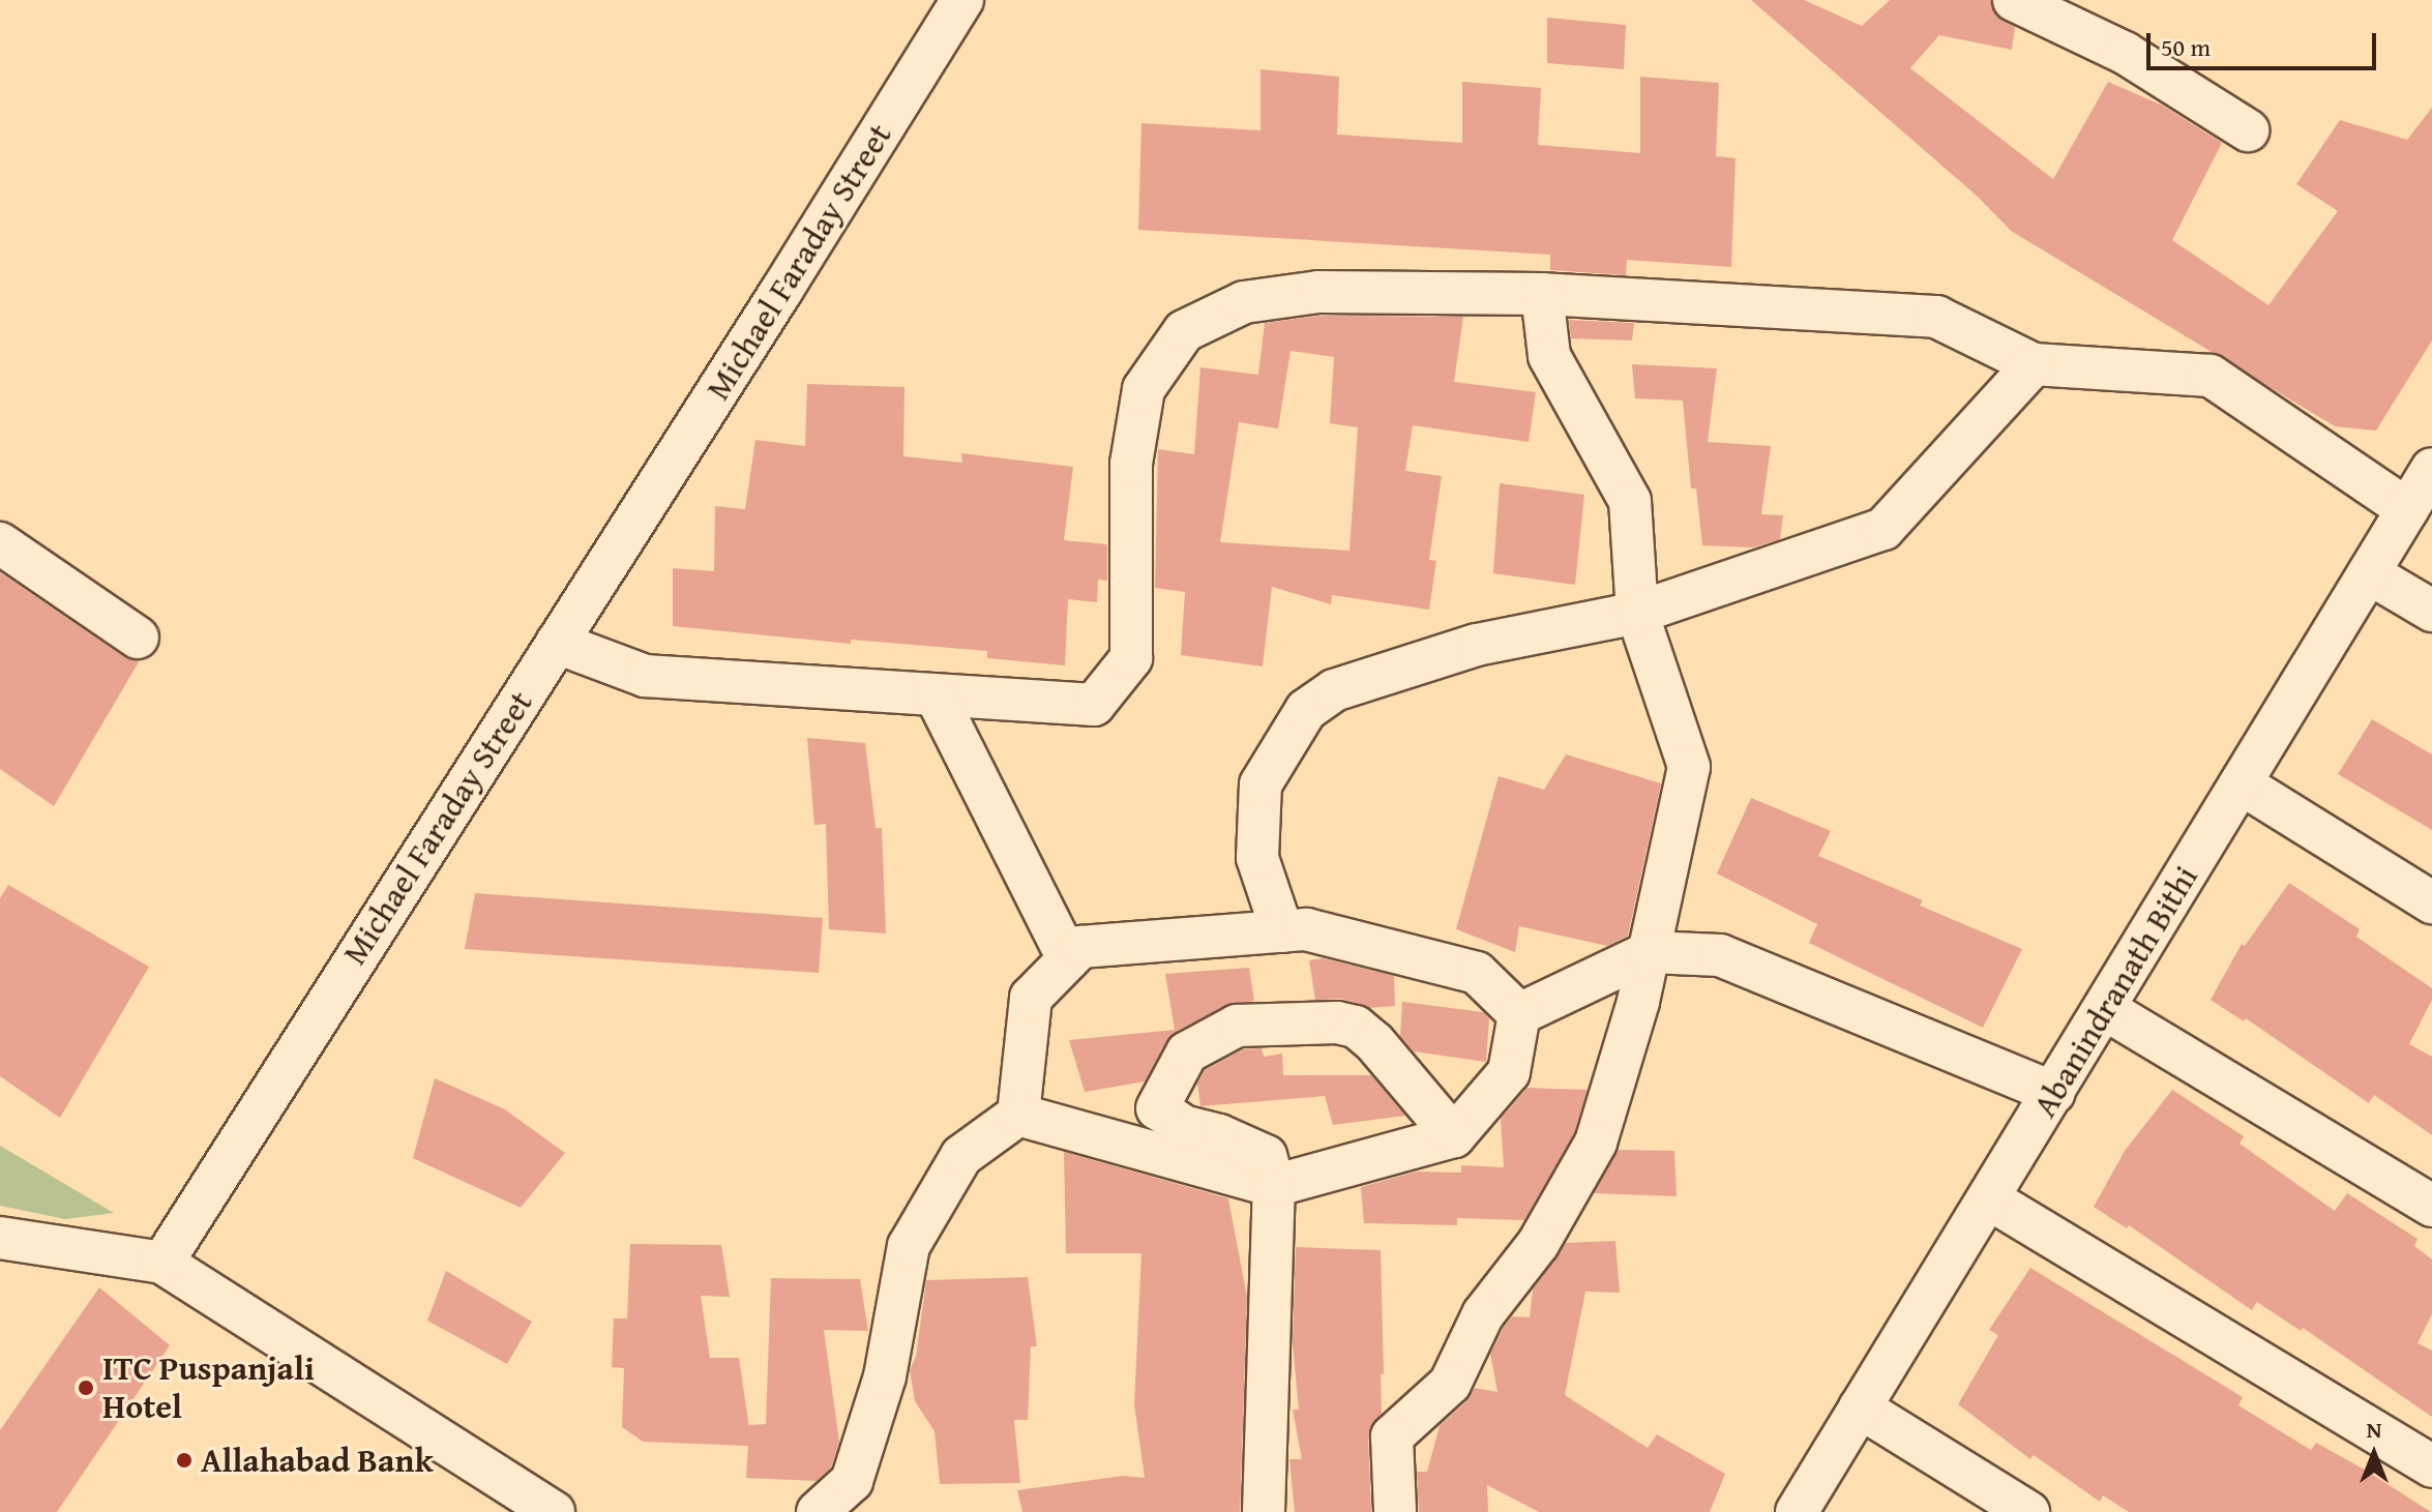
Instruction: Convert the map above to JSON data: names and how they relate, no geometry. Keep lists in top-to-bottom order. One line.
{"streets":{"street":["Michael Faraday Street","Abanindranath Bithi"]},"places":["ITC Puspanjali Hotel","Allahabad Bank"],"scale_bar":"50 m","north":"top"}
